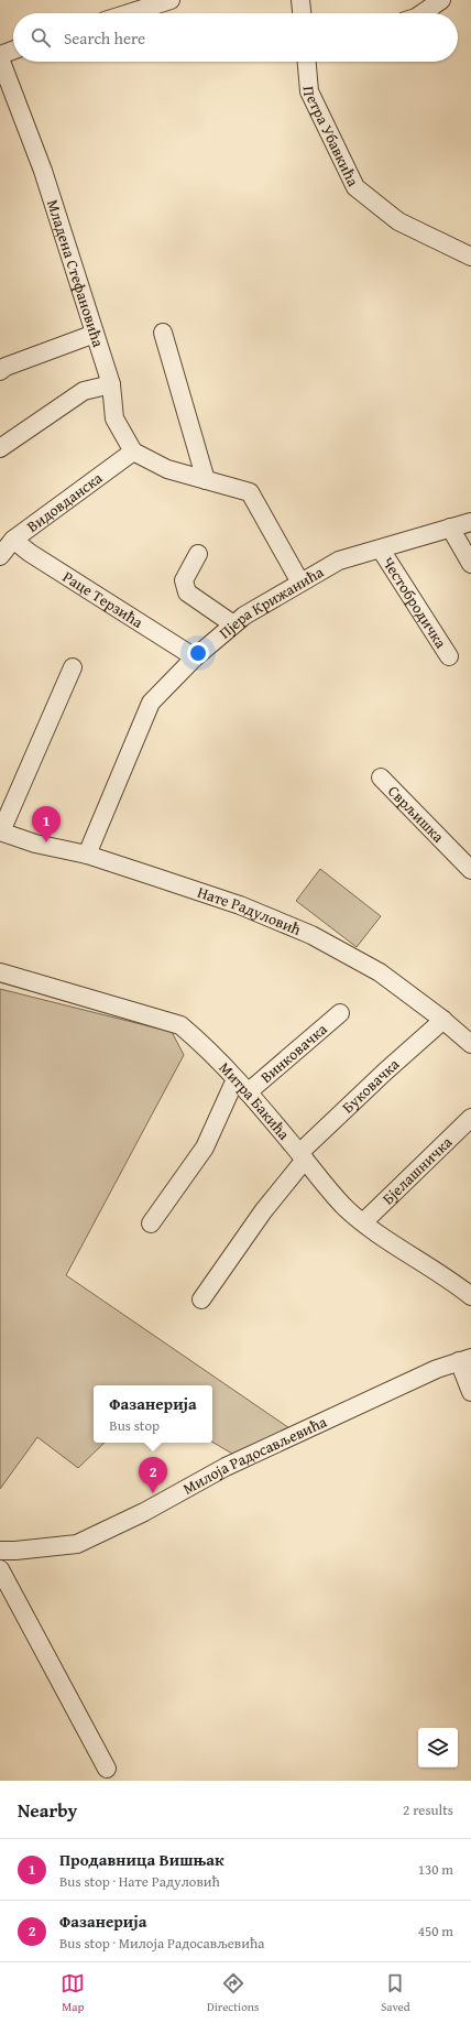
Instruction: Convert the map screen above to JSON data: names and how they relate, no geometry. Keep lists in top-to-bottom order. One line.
{"streets":{"street":["Петра Убавкића","Младена Стефановића","Видовданска","Раце Терзића","Честобродичка","Пјера Крижанића","Сврљишка","Нате Радуловић","Винковачка","Буковачка","Митра Бакића","Бјелашничка","Милоја Радосављевића"]},"crossings":[["Младена Стефановића","Видовданска"],["Видовданска","Раце Терзића"],["Раце Терзића","Пјера Крижанића"],["Честобродичка","Пјера Крижанића"],["Пјера Крижанића","Нате Радуловић"],["Нате Радуловић","Буковачка"],["Винковачка","Митра Бакића"],["Буковачка","Митра Бакића"],["Митра Бакића","Бјелашничка"]],"page":{"search":"Search here","pins":["1","2"],"popup":["Фазанерија","Bus stop"],"heading":["Nearby","2 results"],"list":[{"mark":"1","name":"Продавница Вишњак","note":"Bus stop · Нате Радуловић","value":"130 m"},{"mark":"2","name":"Фазанерија","note":"Bus stop · Милоја Радосављевића","value":"450 m"}],"nav":["Map","Directions","Saved"]}}
